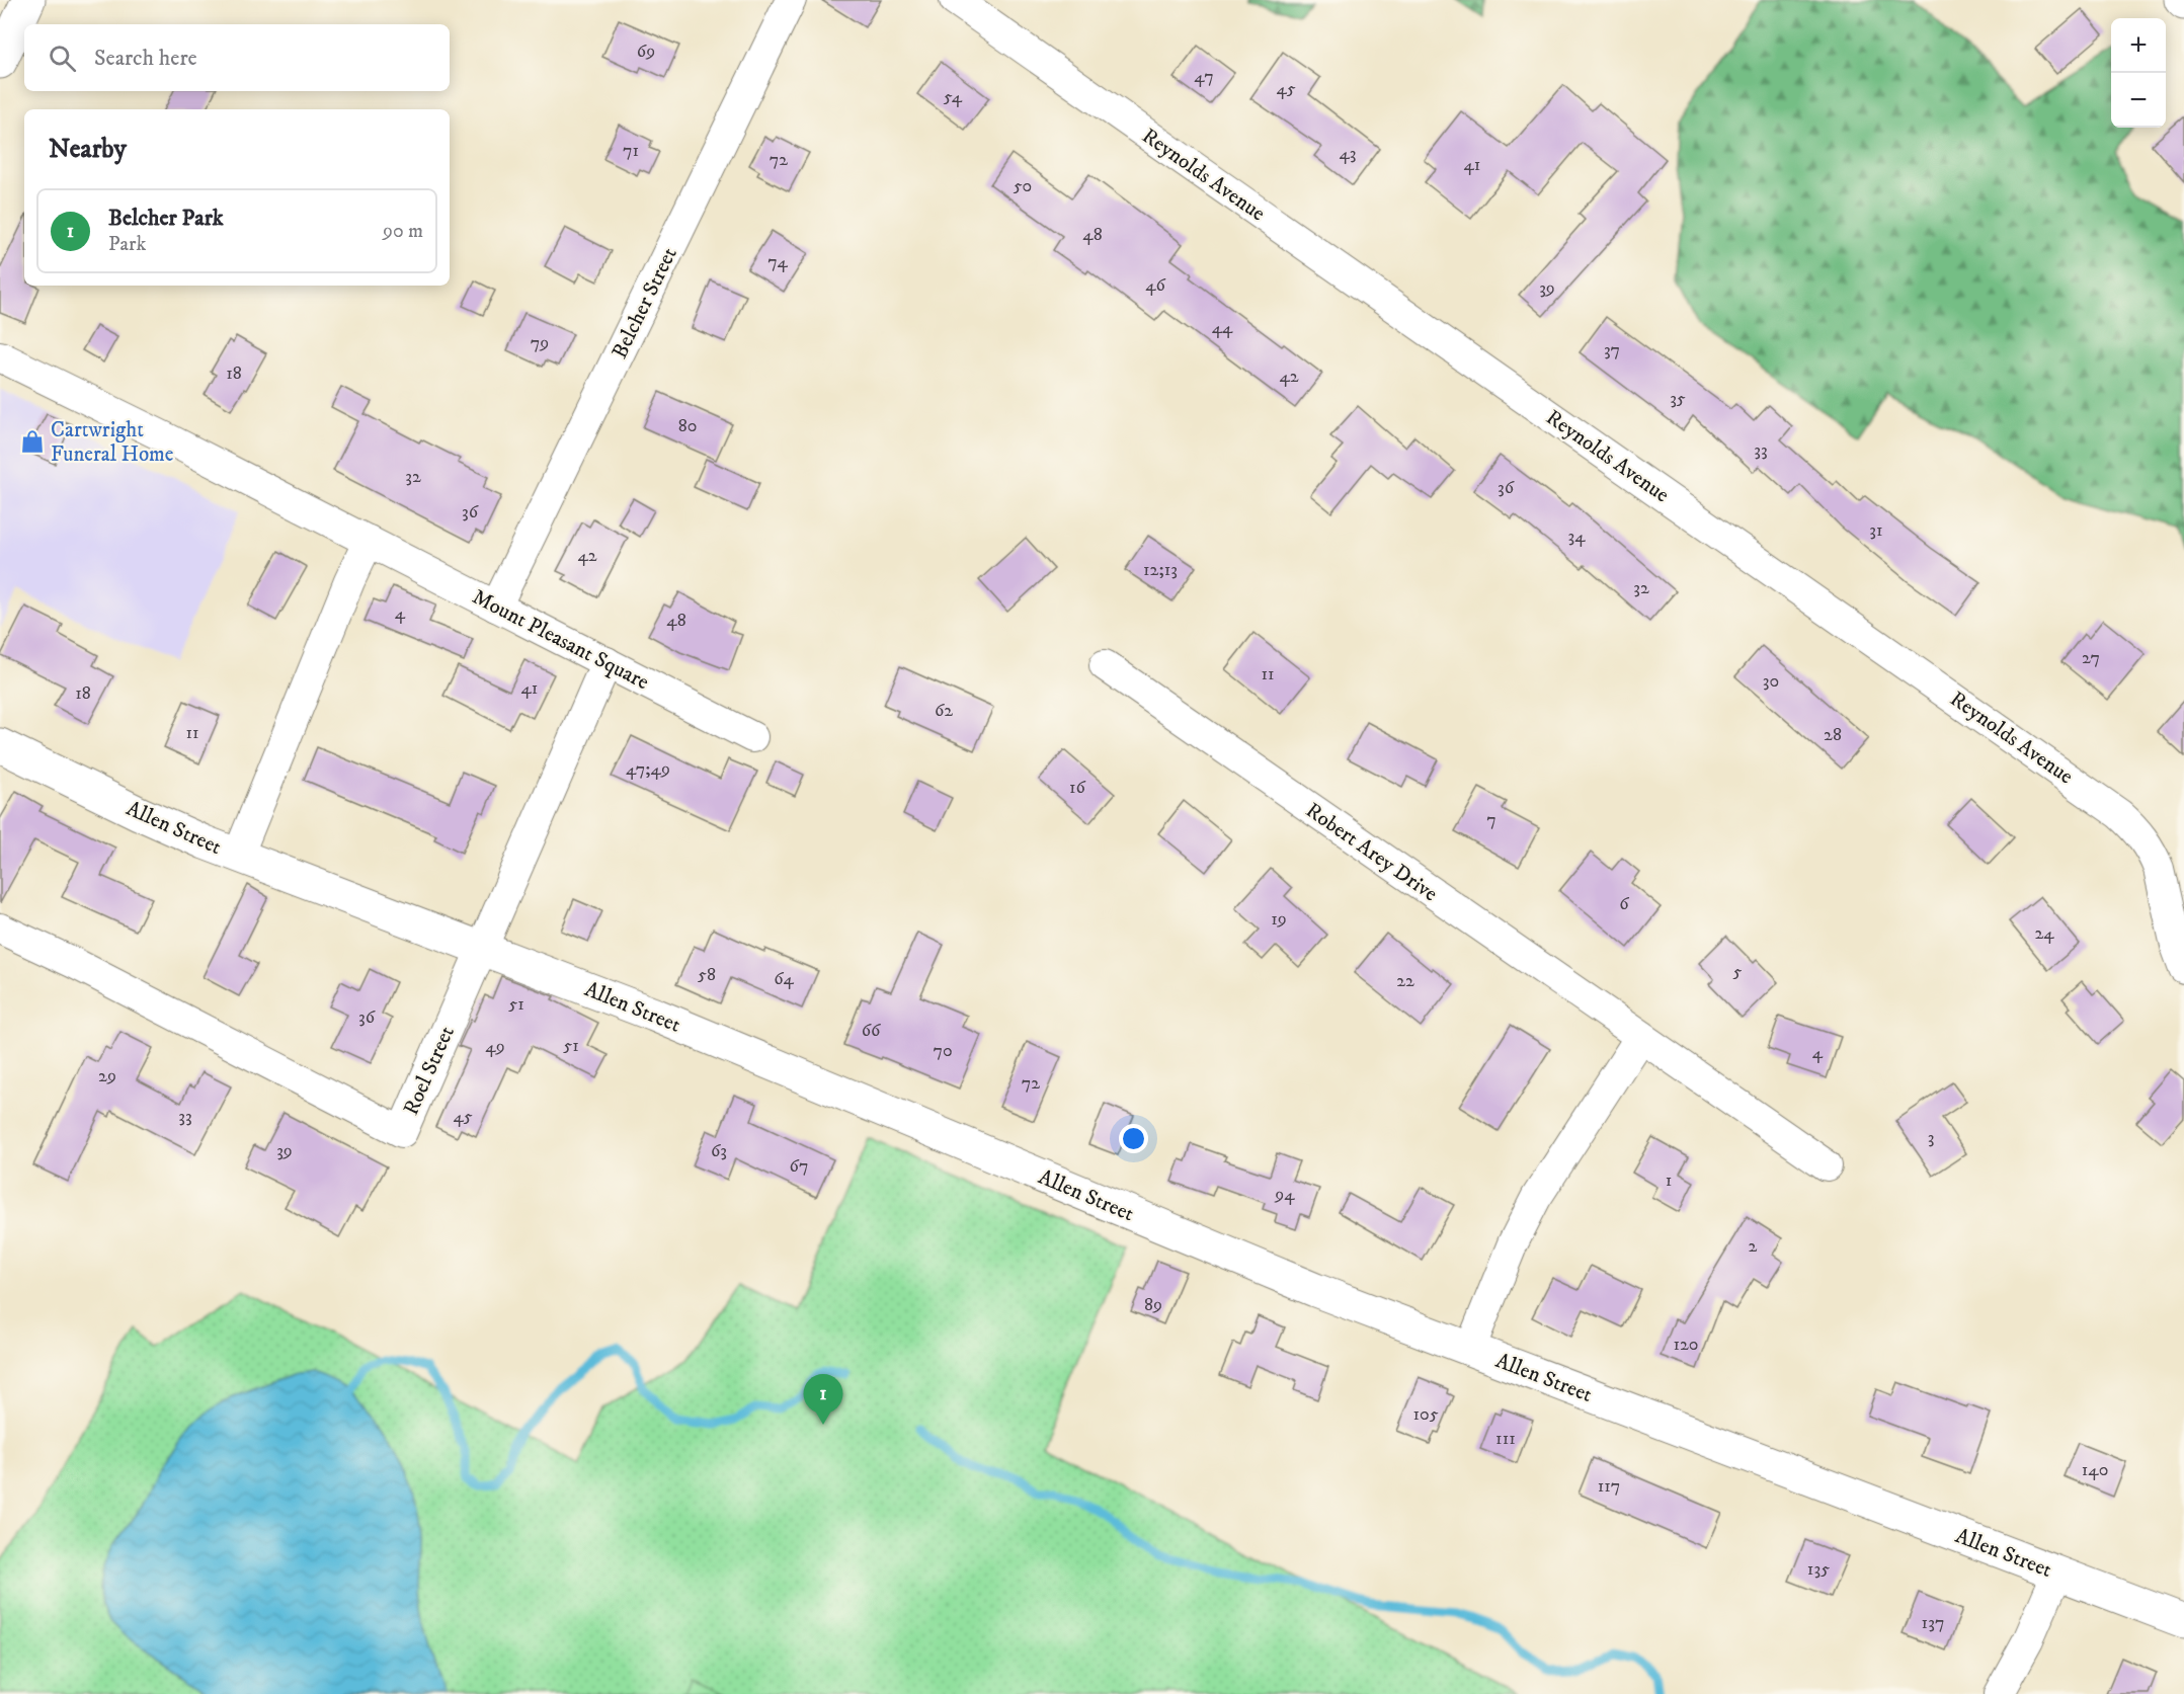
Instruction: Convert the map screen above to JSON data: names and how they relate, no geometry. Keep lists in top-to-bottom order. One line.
{"streets":{"street":["Reynolds Avenue","Belcher Street","Mount Pleasant Square","Allen Street","Robert Arey Drive","Roel Street"]},"crossings":[["Belcher Street","Mount Pleasant Square"],["Mount Pleasant Square","Roel Street"],["Allen Street","Roel Street"]],"places":{"shop":["Cartwright Funeral Home"]},"house_numbers":["69","47","45","54","71","43","72","41","50","48","74","46","39","44","79","37","18","42","35","80","33","32","36","36","31","34","42","12;13","32","4","48","27","11","30","41","18","62","11","28","47;49","16","7","6","19","24","5","58","64","22","51","36","66","51","49","70","4","29","72","33","45","3","39","63","67","1","94","2","89","120","105","111","140","117","135","137"],"page":{"map_buttons":["+","−"],"search":"Search here","heading":"Nearby","list":[{"mark":"1","name":"Belcher Park","note":"Park","value":"90 m"}],"pins":"1"}}
